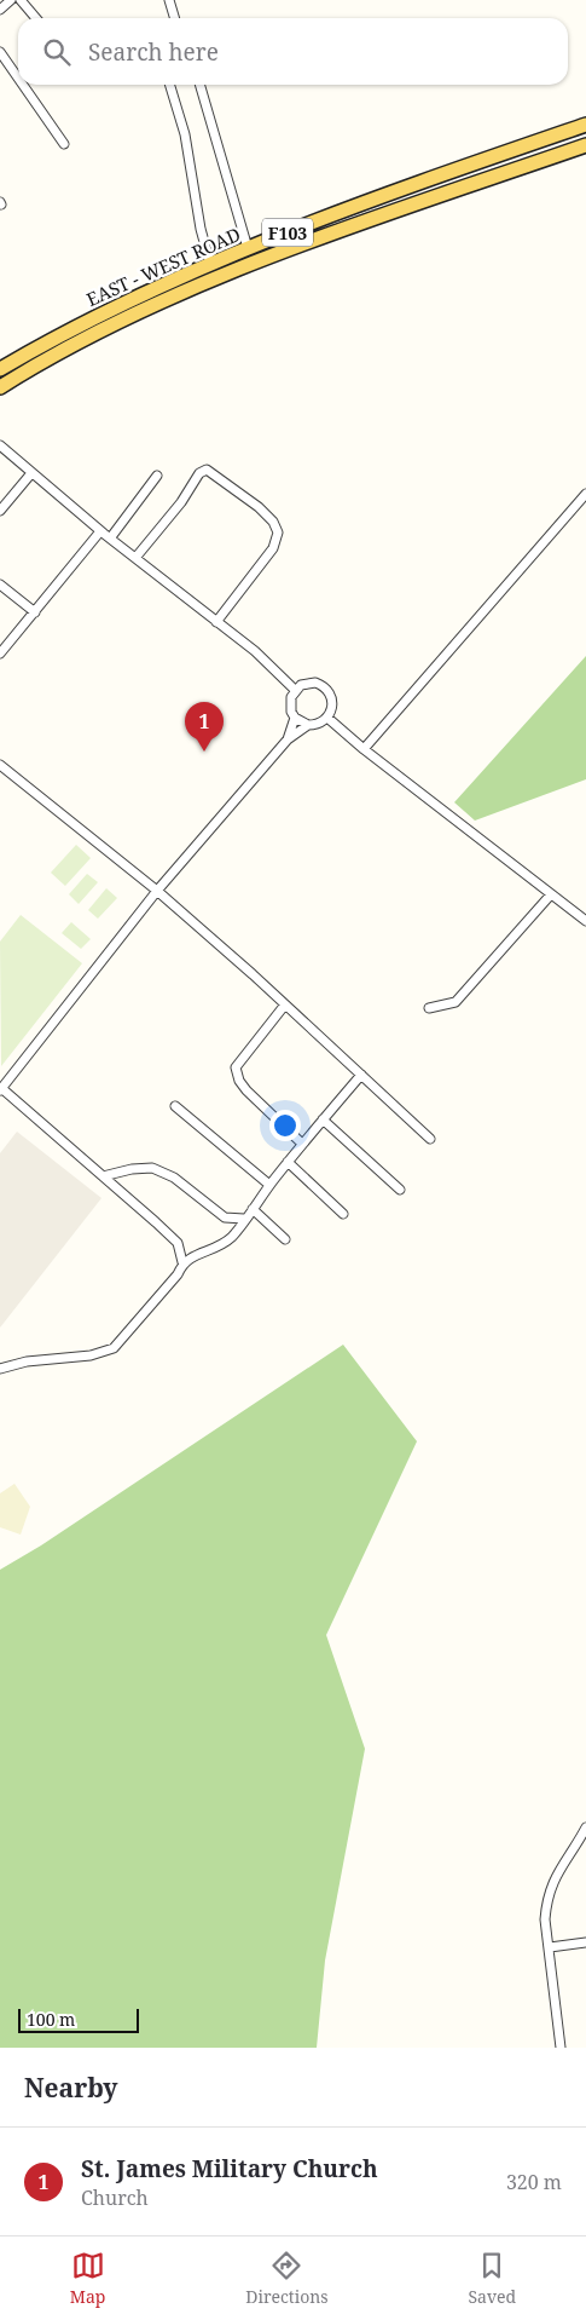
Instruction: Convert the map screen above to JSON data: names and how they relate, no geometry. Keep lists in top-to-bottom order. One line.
{"streets":{"main road":["F103","EAST - WEST ROAD"]},"scale_bar":"100 m","page":{"search":"Search here","pins":"1","scale":"100 m","heading":"Nearby","list":[{"mark":"1","name":"St. James Military Church","note":"Church","value":"320 m"}],"nav":["Map","Directions","Saved"]}}
